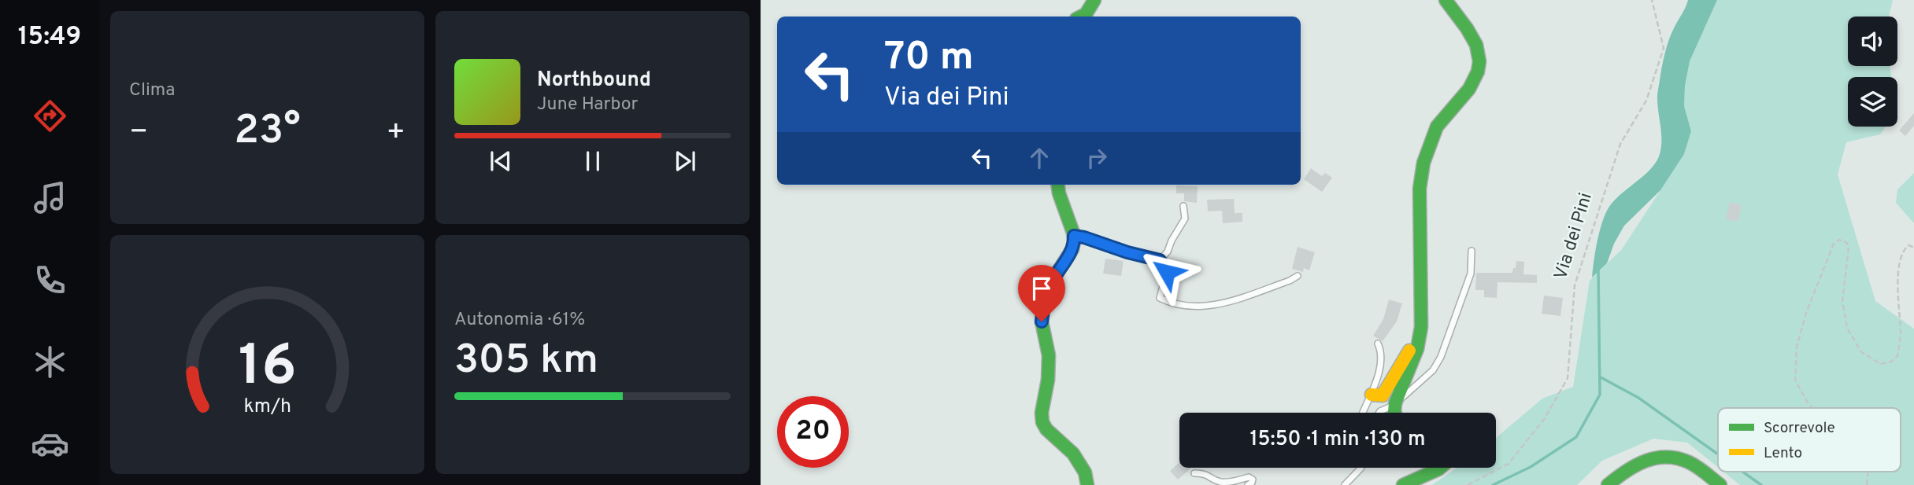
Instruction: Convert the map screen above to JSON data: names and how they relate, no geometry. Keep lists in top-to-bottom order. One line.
{"streets":{"path":["Via dei Pini"]},"legend":["Scorrevole","Lento"],"page":{"tabs":"15:49","tile":["Clima",["Autonomia · 61%","305 km"]],"turn":["70 m","Via dei Pini"],"song":["Northbound","June Harbor"],"heat":["−","23°","+"],"limit":"20","trip":"15:50 · 1 min · 130 m","gauge":["16","km/h"]}}
